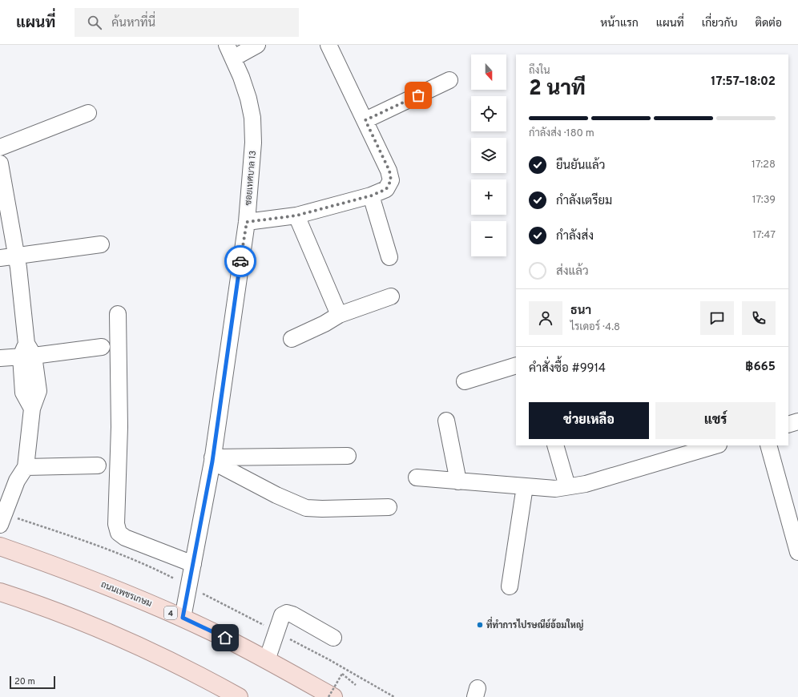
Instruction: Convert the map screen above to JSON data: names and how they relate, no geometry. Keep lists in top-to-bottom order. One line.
{"streets":{"main road":["ถนนเพชรเกษม","4"],"street":["ซอยเทศบาล 13"]},"crossings":[["ซอยเทศบาล 13","ถนนเพชรเกษม"]],"places":["ที่ทำการไปรษณีย์อ้อมใหญ่"],"scale_bar":"20 m","north":"bottom","page":{"header":"แผนที่","search":"ค้นหาที่นี่","nav":["หน้าแรก","แผนที่","เกี่ยวกับ","ติดต่อ"],"map_buttons":["+","−"],"heading":["2 นาที","ถึงใน","17:57–18:02"],"panel":["ธนา","ไรเดอร์ · 4.8","คำสั่งซื้อ #9914","฿665"],"bar":"กำลังส่ง · 180 m","list":[["ยืนยันแล้ว","17:28"],["กำลังเตรียม","17:39"],["กำลังส่ง","17:47"],"ส่งแล้ว"],"buttons":["ช่วยเหลือ","แชร์"],"scale":"20 m"}}
